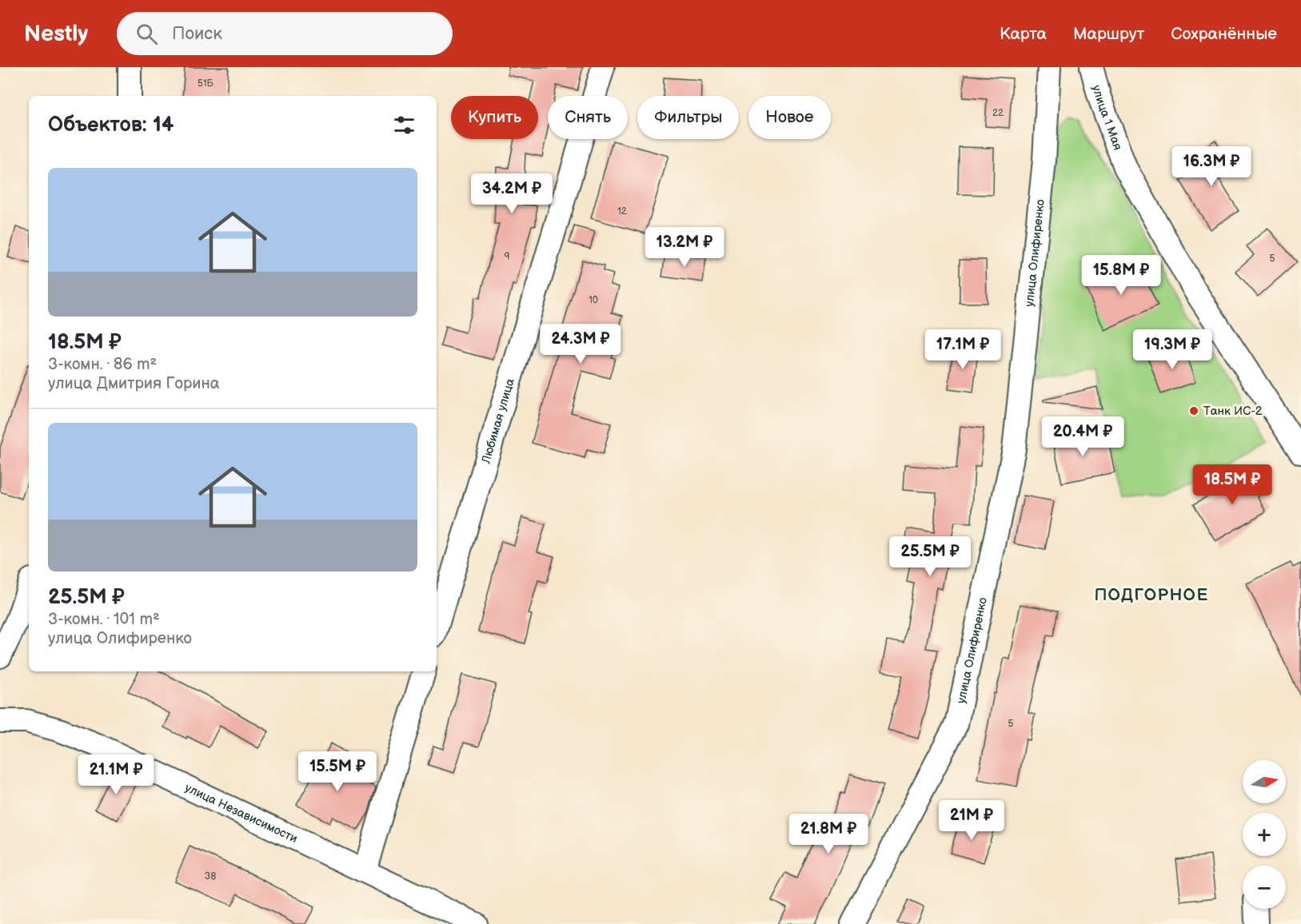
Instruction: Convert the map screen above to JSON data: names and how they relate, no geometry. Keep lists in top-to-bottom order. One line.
{"streets":{"street":["улица 1 Мая","улица Олифиренко","Любимая улица","улица Независимости"]},"districts":["ПОДГОРНОЕ"],"places":["Танк ИС-2"],"house_numbers":["51Б","22","12","9","5","10","5","38"],"north":"right","page":{"header":"Nestly","search":"Поиск","nav":["Карта","Маршрут","Сохранённые"],"chip":["Купить","Снять","Фильтры","Новое"],"heading":"Объектов: 14","price":["16.3M ₽","34.2M ₽","13.2M ₽","15.8M ₽","24.3M ₽","17.1M ₽","19.3M ₽","20.4M ₽","18.5M ₽","25.5M ₽","15.5M ₽","21.1M ₽","21M ₽","21.8M ₽"],"list":[{"name":"18.5M ₽","note":"3-комн. · 86 m² · улица Дмитрия Горина"},{"name":"25.5M ₽","note":"3-комн. · 101 m² · улица Олифиренко"}],"map_buttons":["+","−"]}}
